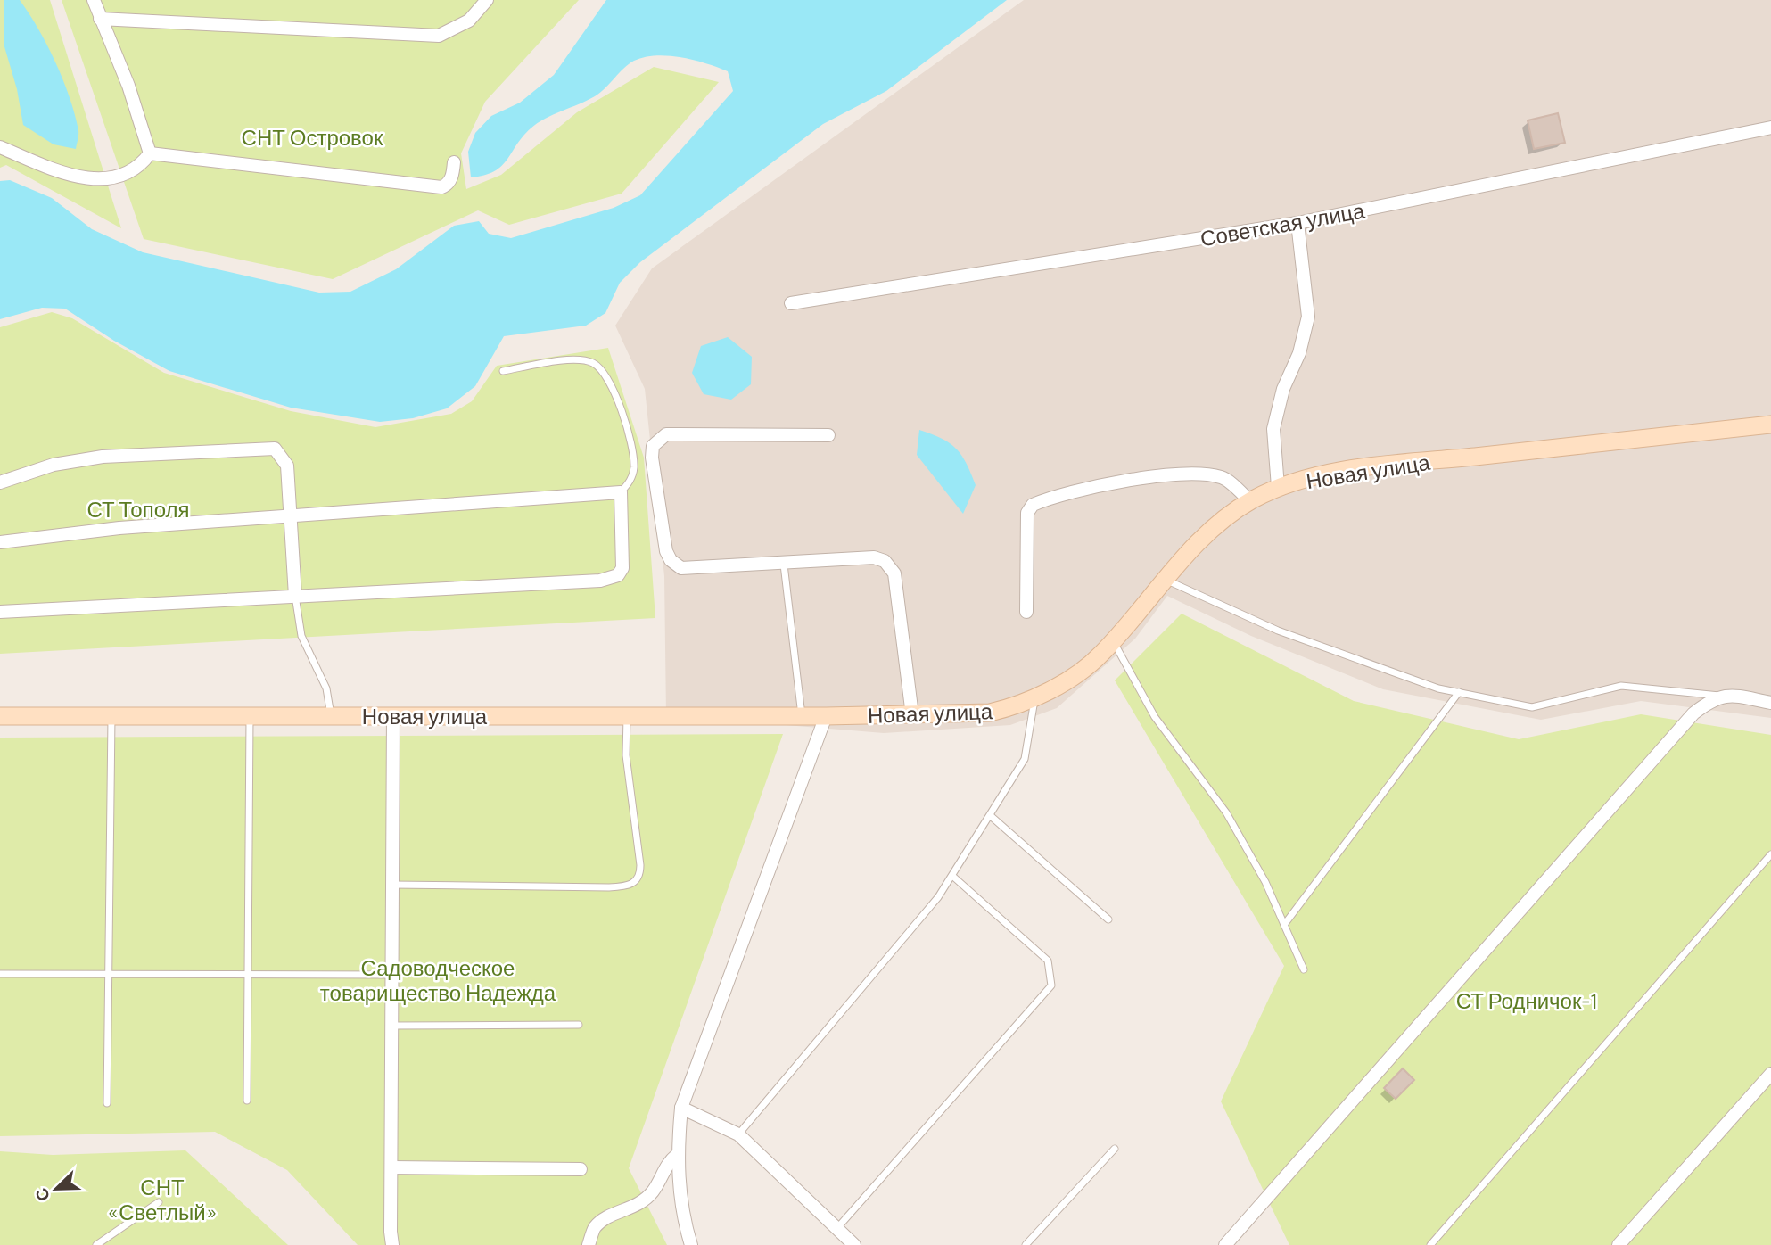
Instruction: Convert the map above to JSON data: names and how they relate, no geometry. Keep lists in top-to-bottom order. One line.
{"streets":{"street":["Советская улица","Новая улица"]},"parks":["СНТ Островок","СТ Тополя","Садоводческое товарищество Надежда","СТ Родничок-1","СНТ «Светлый»"],"north":"bottom left"}
